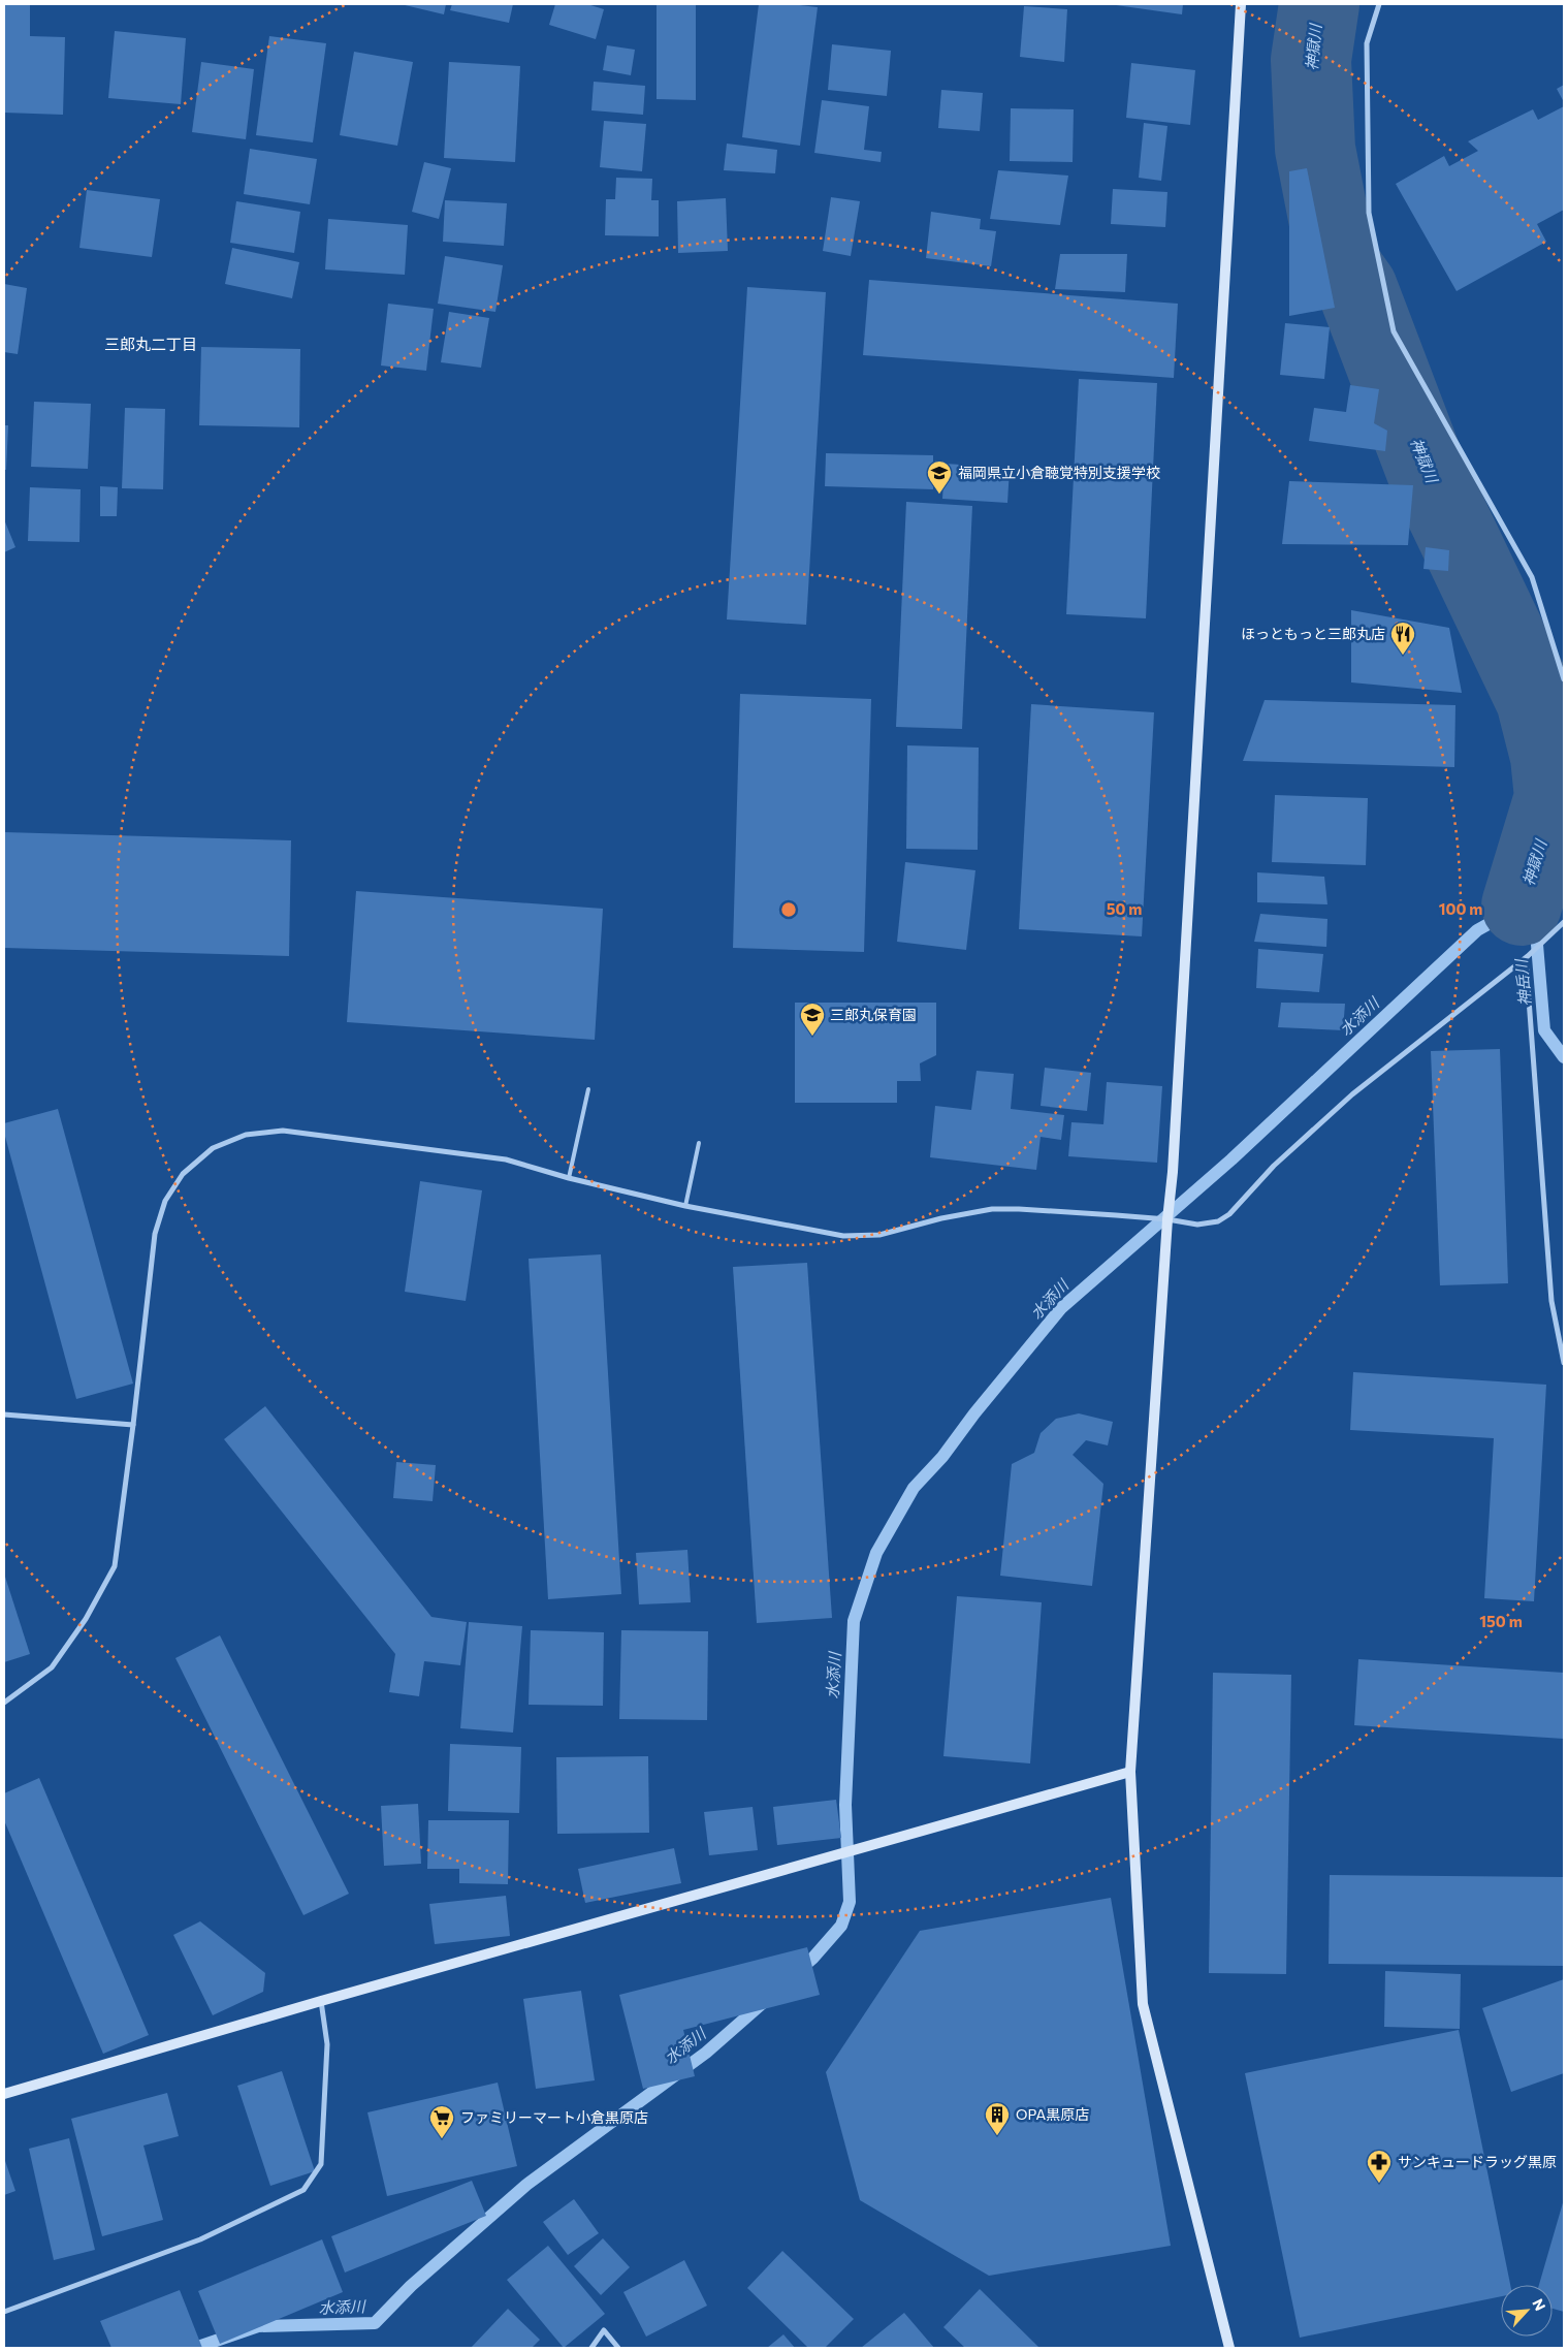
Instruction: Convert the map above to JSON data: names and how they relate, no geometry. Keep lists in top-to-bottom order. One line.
{"districts":["三郎丸二丁目"],"water":["神獄川","神岳川","水添川"],"places":{"school or university":["福岡県立小倉聴覚特別支援学校","三郎丸保育園"],"restaurant":["ほっともっと三郎丸店"],"building":["OPA黒原店"],"supermarket":["ファミリーマート小倉黒原店"],"pharmacy":["サンキュードラッグ黒原"]},"north":"top right","rings":["50 m","100 m","150 m"]}
